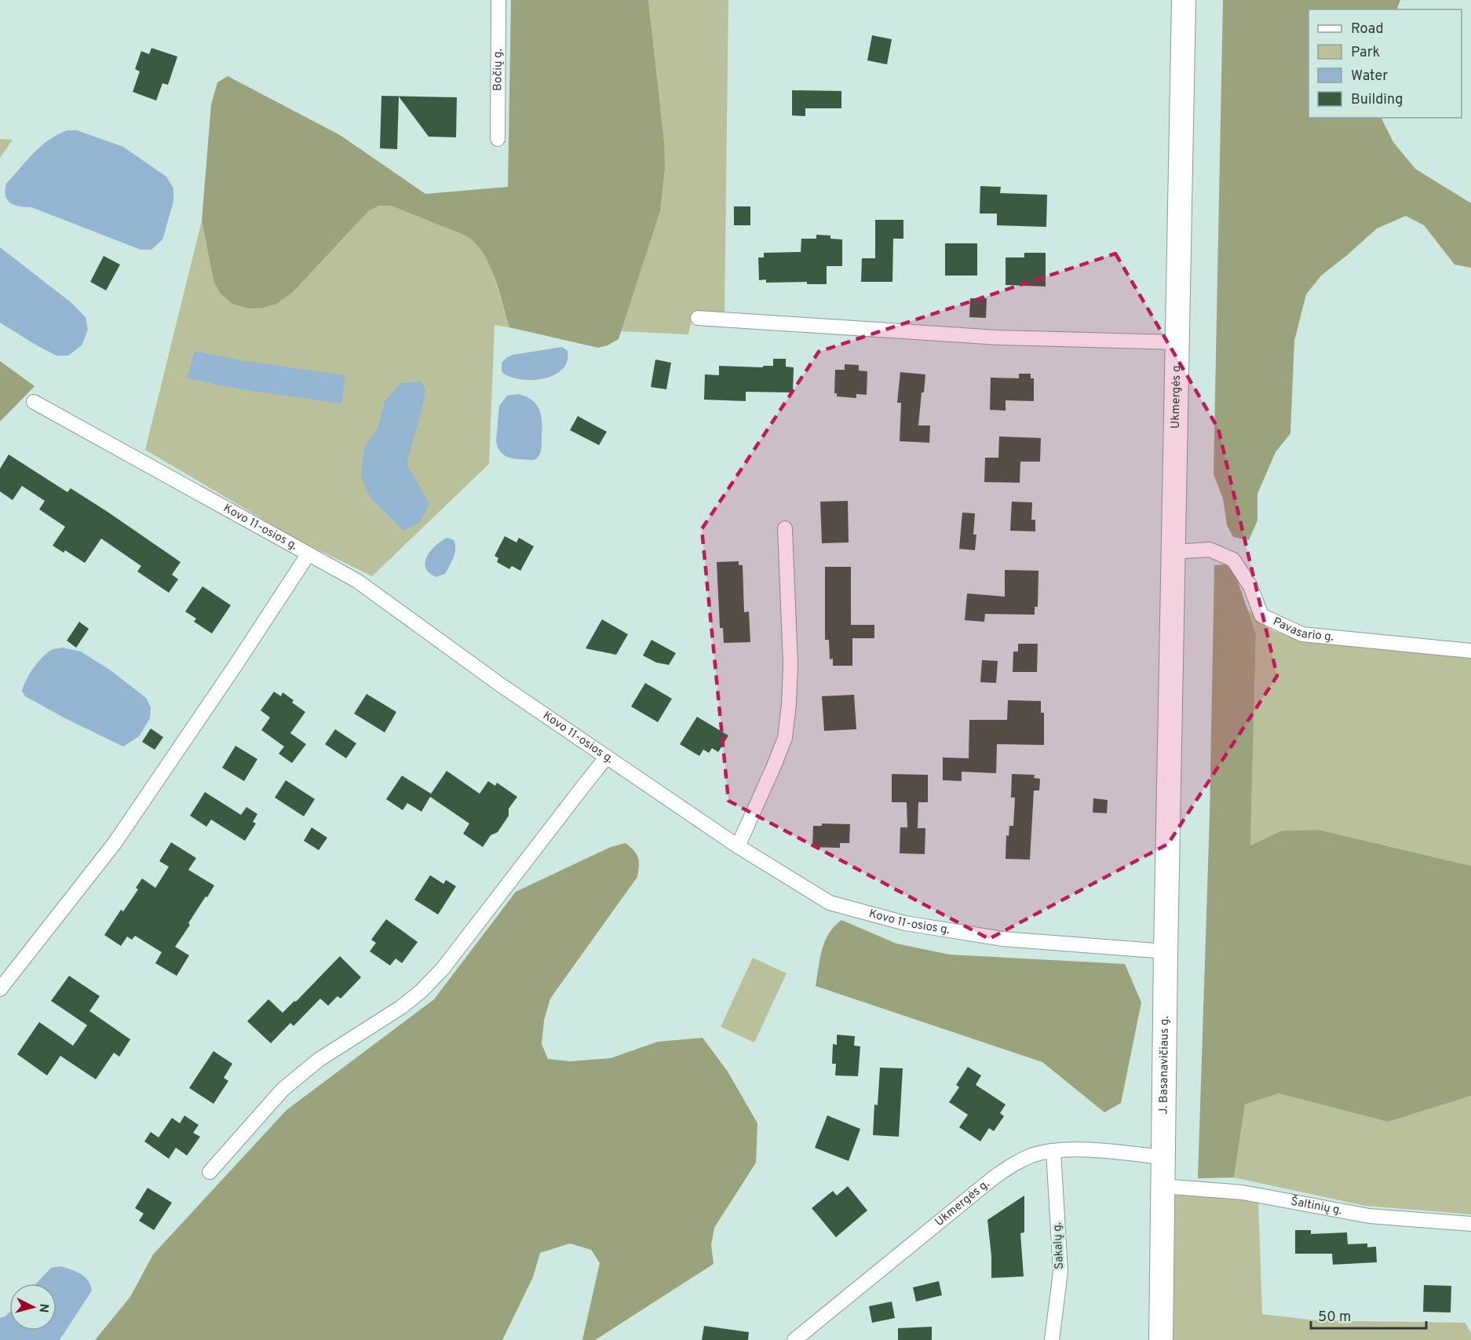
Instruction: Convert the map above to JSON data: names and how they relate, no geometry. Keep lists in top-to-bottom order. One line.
{"streets":{"highway":["Ukmergės g.","J. Basanavičiaus g."],"street":["Bočių g.","Kovo 11-osios g.","Pavasario g.","Šaltinių g.","Sakalų g."]},"crossings":[["Ukmergės g.","Pavasario g."],["Ukmergės g.","J. Basanavičiaus g."],["Ukmergės g.","Sakalų g."],["Kovo 11-osios g.","J. Basanavičiaus g."],["J. Basanavičiaus g.","Šaltinių g."]],"legend":["Road","Park","Water","Building"],"scale_bar":"50 m","north":"right"}
